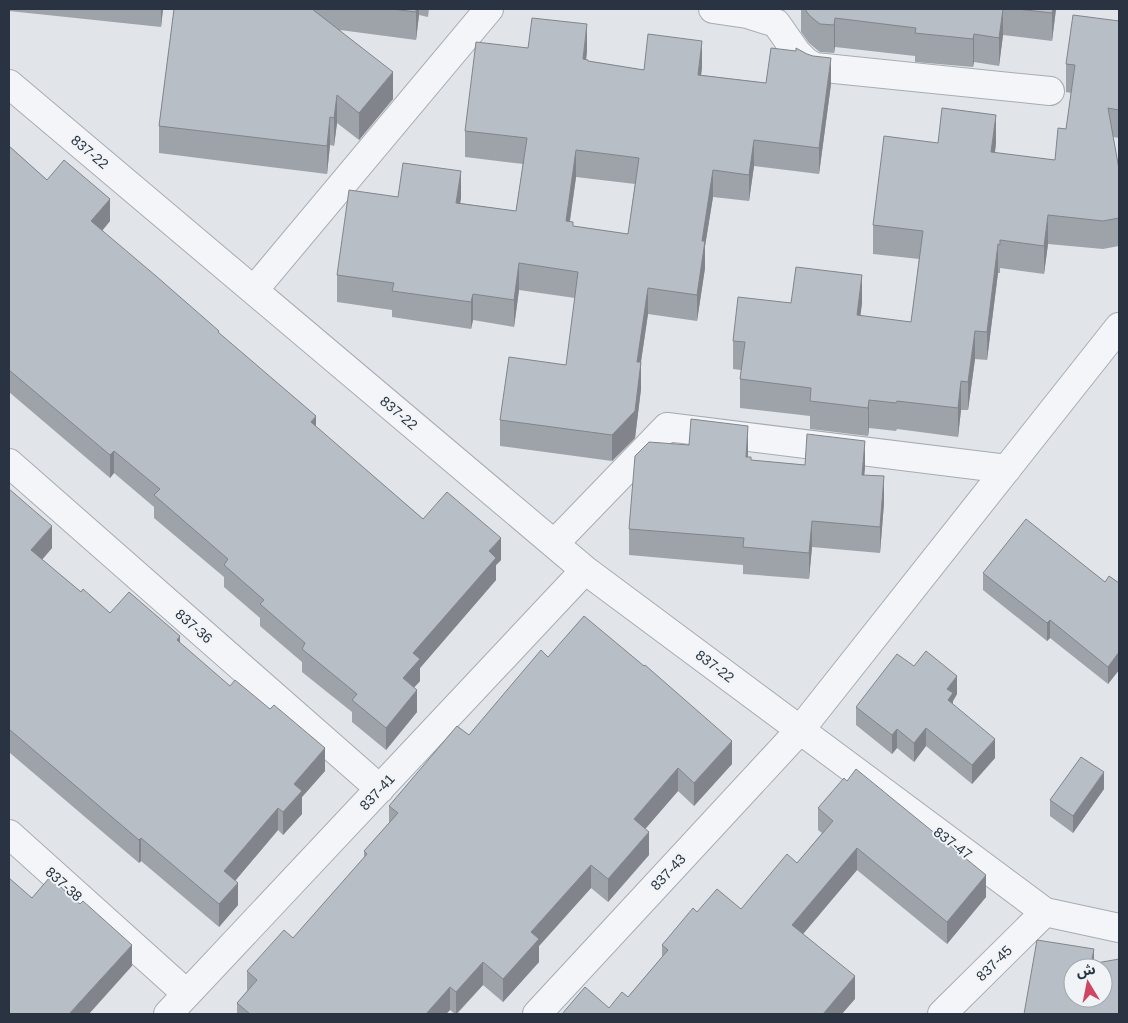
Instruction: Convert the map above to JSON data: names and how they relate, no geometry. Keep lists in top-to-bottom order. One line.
{"streets":{"street":["837-22","837-36","837-41","837-47","837-43","837-38","837-45"]},"crossings":[["837-22","837-41"],["837-22","837-47"],["837-22","837-43"],["837-36","837-41"],["837-41","837-38"],["837-47","837-43"],["837-47","837-45"]],"north":"top"}
